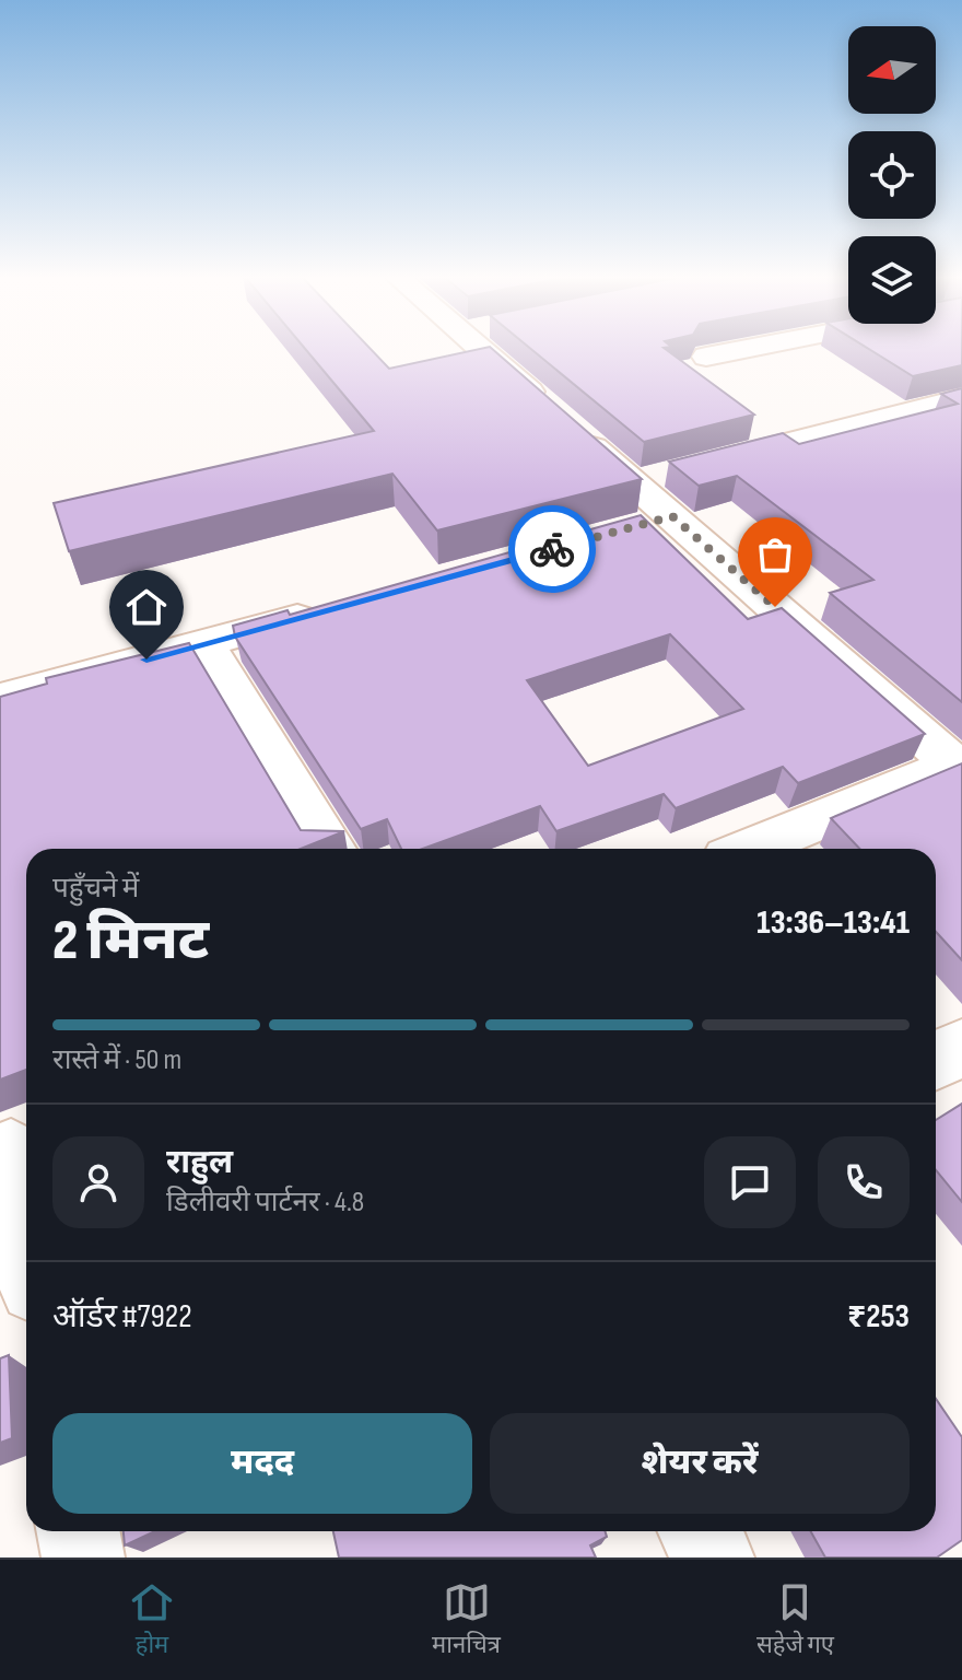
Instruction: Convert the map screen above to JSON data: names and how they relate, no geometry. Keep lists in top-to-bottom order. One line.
{"north":"left","page":{"heading":["2 मिनट","पहुँचने में","13:36–13:41"],"panel":["राहुल","डिलीवरी पार्टनर · 4.8","ऑर्डर #7922","₹253"],"bar":"रास्ते में · 50 m","buttons":["मदद","शेयर करें"],"tabs":["होम","मानचित्र","सहेजे गए"]}}
